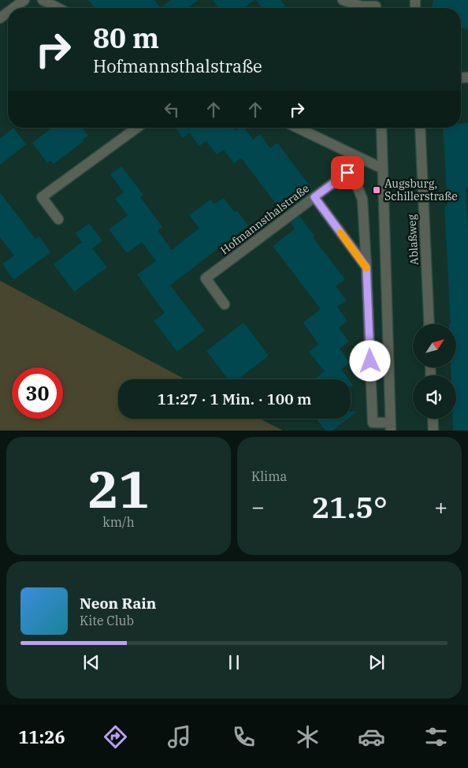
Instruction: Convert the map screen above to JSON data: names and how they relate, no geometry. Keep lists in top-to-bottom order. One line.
{"streets":{"street":["Hofmannsthalstraße","Ablaßweg"]},"places":{"transit":["Augsburg, Schillerstraße"]},"north":"top right","page":{"turn":["80 m","Hofmannsthalstraße"],"limit":"30","trip":"11:27 · 1 Min. · 100 m","tile":[["21","km/h"],"Klima"],"heat":["−","21.5°","+"],"song":["Neon Rain","Kite Club"],"tabs":"11:26"}}
